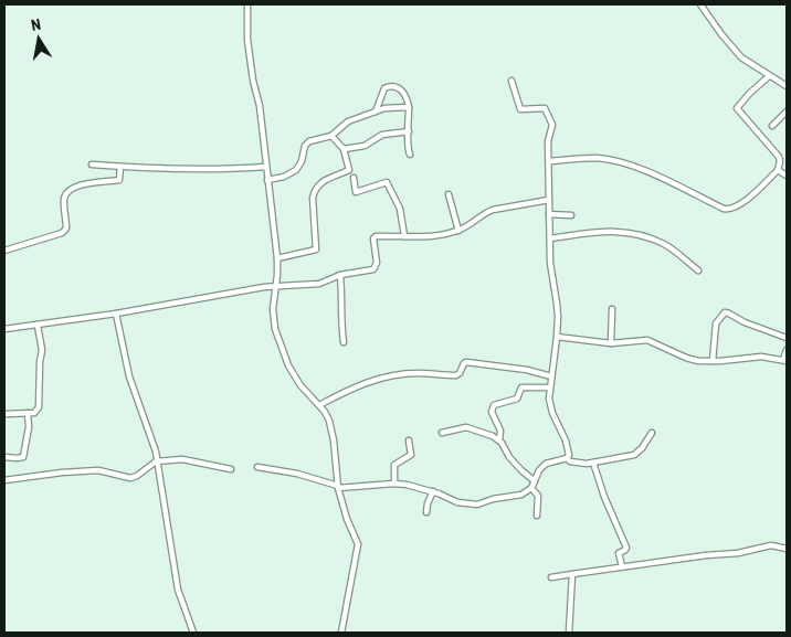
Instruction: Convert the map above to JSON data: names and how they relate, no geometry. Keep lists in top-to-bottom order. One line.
{"north":"top"}
